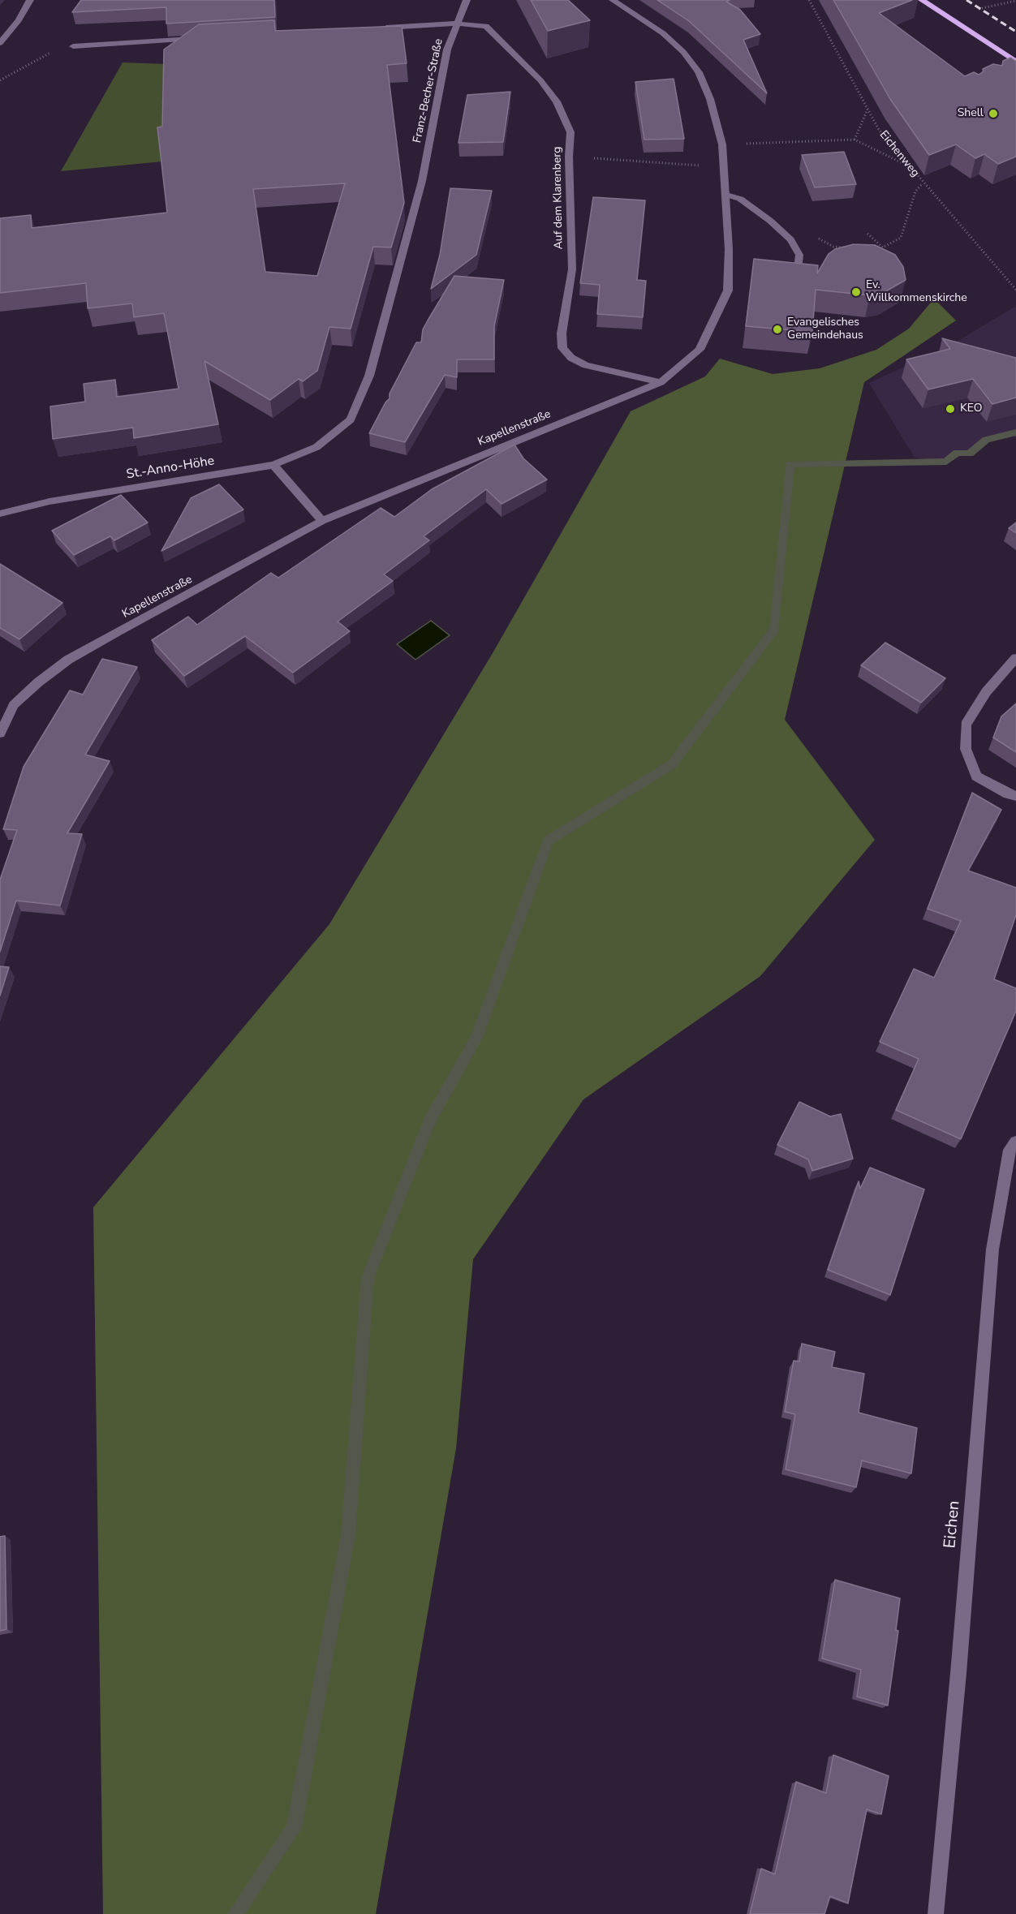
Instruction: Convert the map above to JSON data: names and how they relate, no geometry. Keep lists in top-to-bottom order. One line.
{"streets":{"street":["Franz-Becher-Straße","Auf dem Klarenberg","Kapellenstraße","St.-Anno-Höhe","Eichen"],"path":["Eichenweg"]},"crossings":[["Franz-Becher-Straße","Auf dem Klarenberg"],["Franz-Becher-Straße","St.-Anno-Höhe"],["Auf dem Klarenberg","Kapellenstraße"]],"places":["Shell","Ev. Willkommenskirche","Evangelisches Gemeindehaus","KEO"]}
